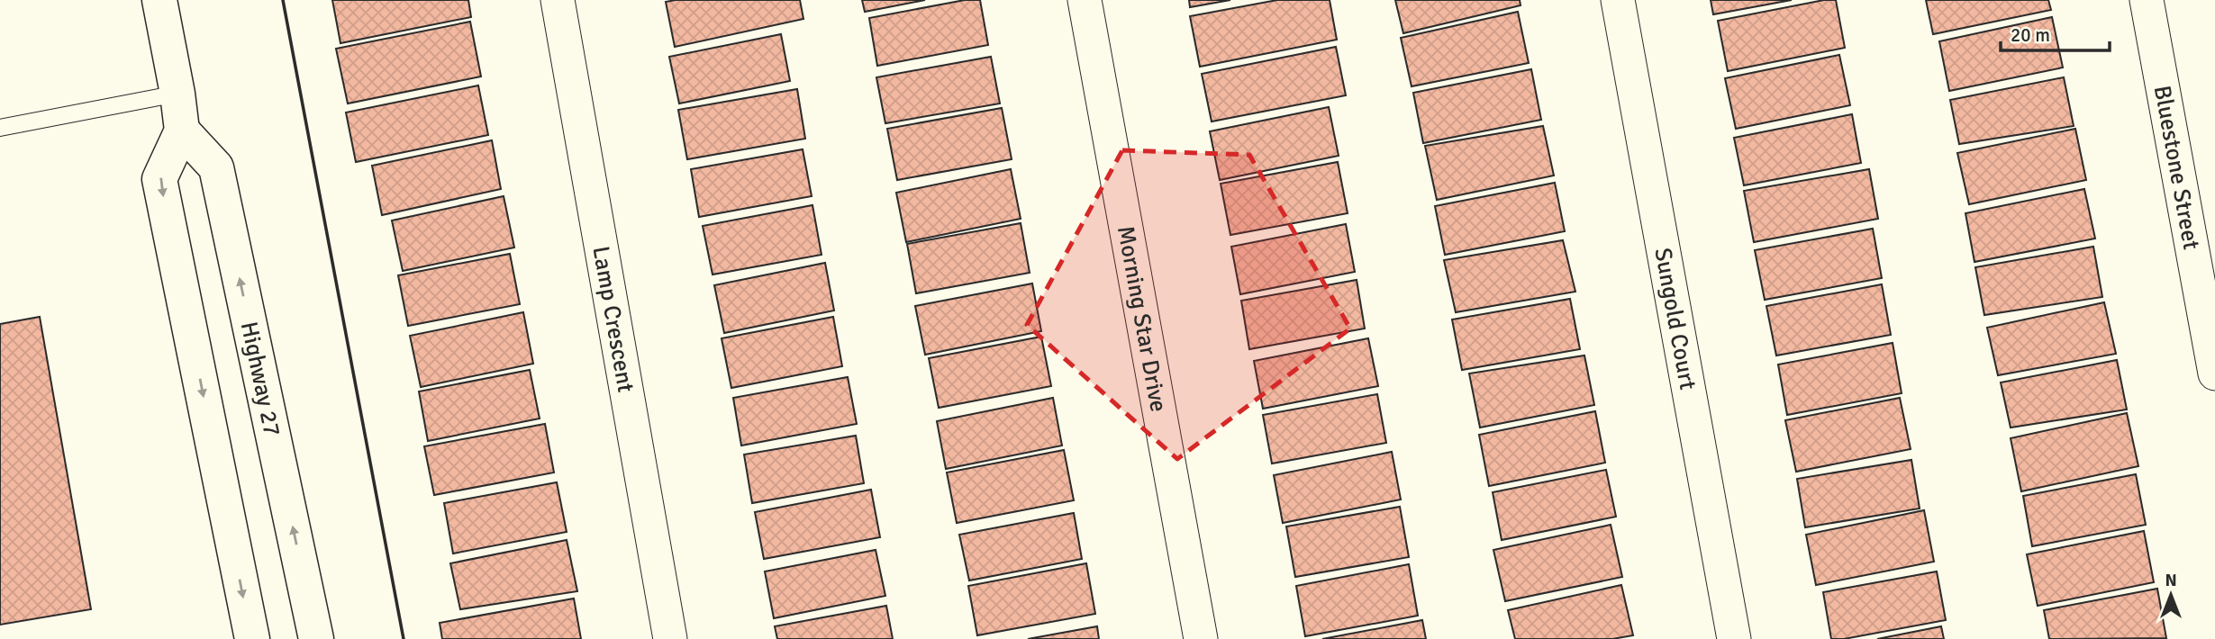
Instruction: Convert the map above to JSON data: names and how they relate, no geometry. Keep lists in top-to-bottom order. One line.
{"streets":{"main road":["Highway 27"],"street":["Bluestone Street","Lamp Crescent","Morning Star Drive","Sungold Court"]},"scale_bar":"20 m","north":"top"}
